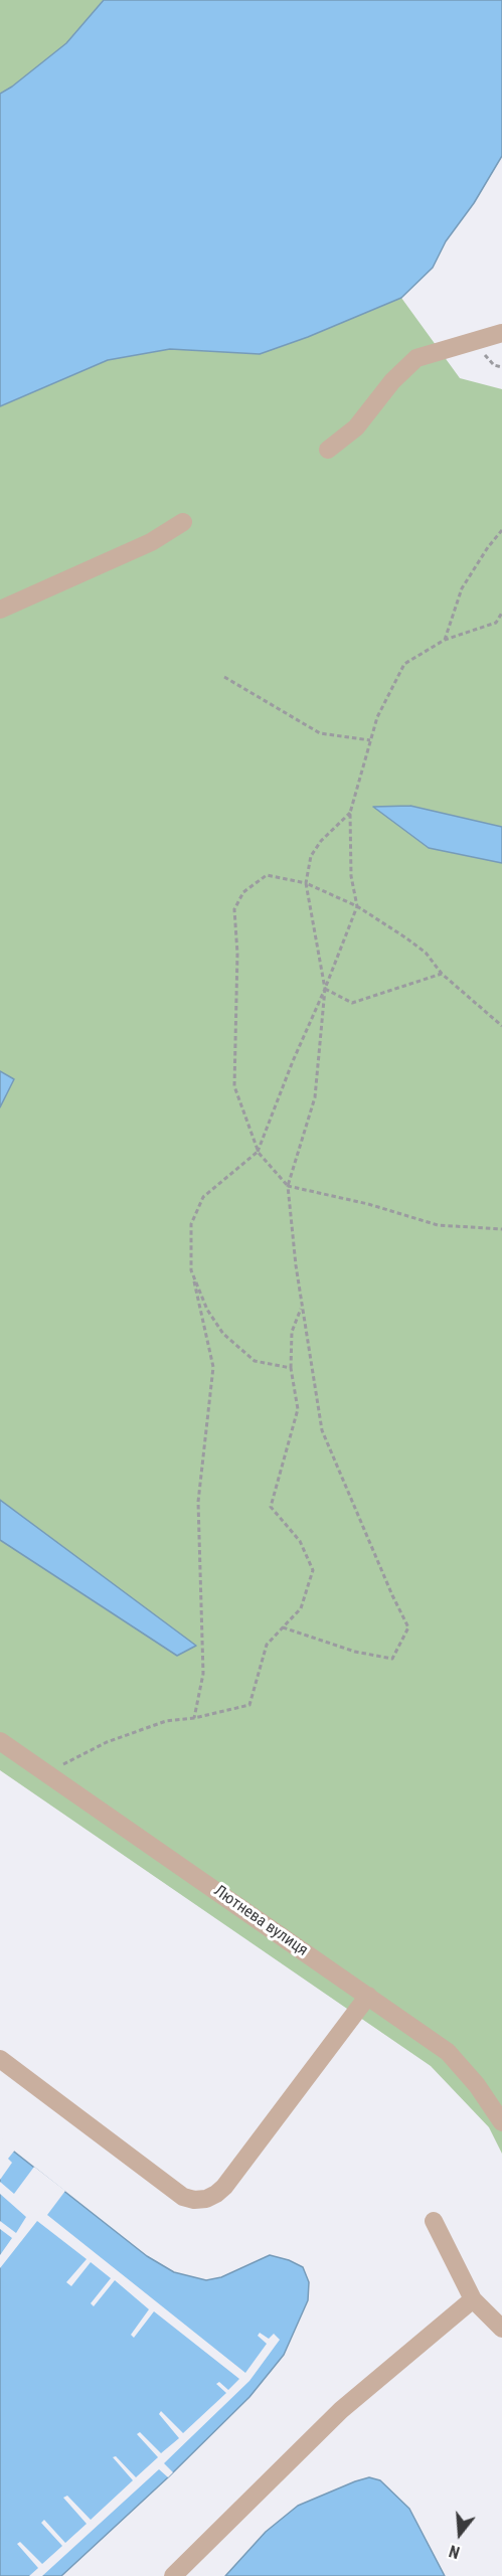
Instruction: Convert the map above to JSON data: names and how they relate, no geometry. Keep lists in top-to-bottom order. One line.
{"streets":{"street":["Лютнева вулиця"]},"north":"bottom"}
